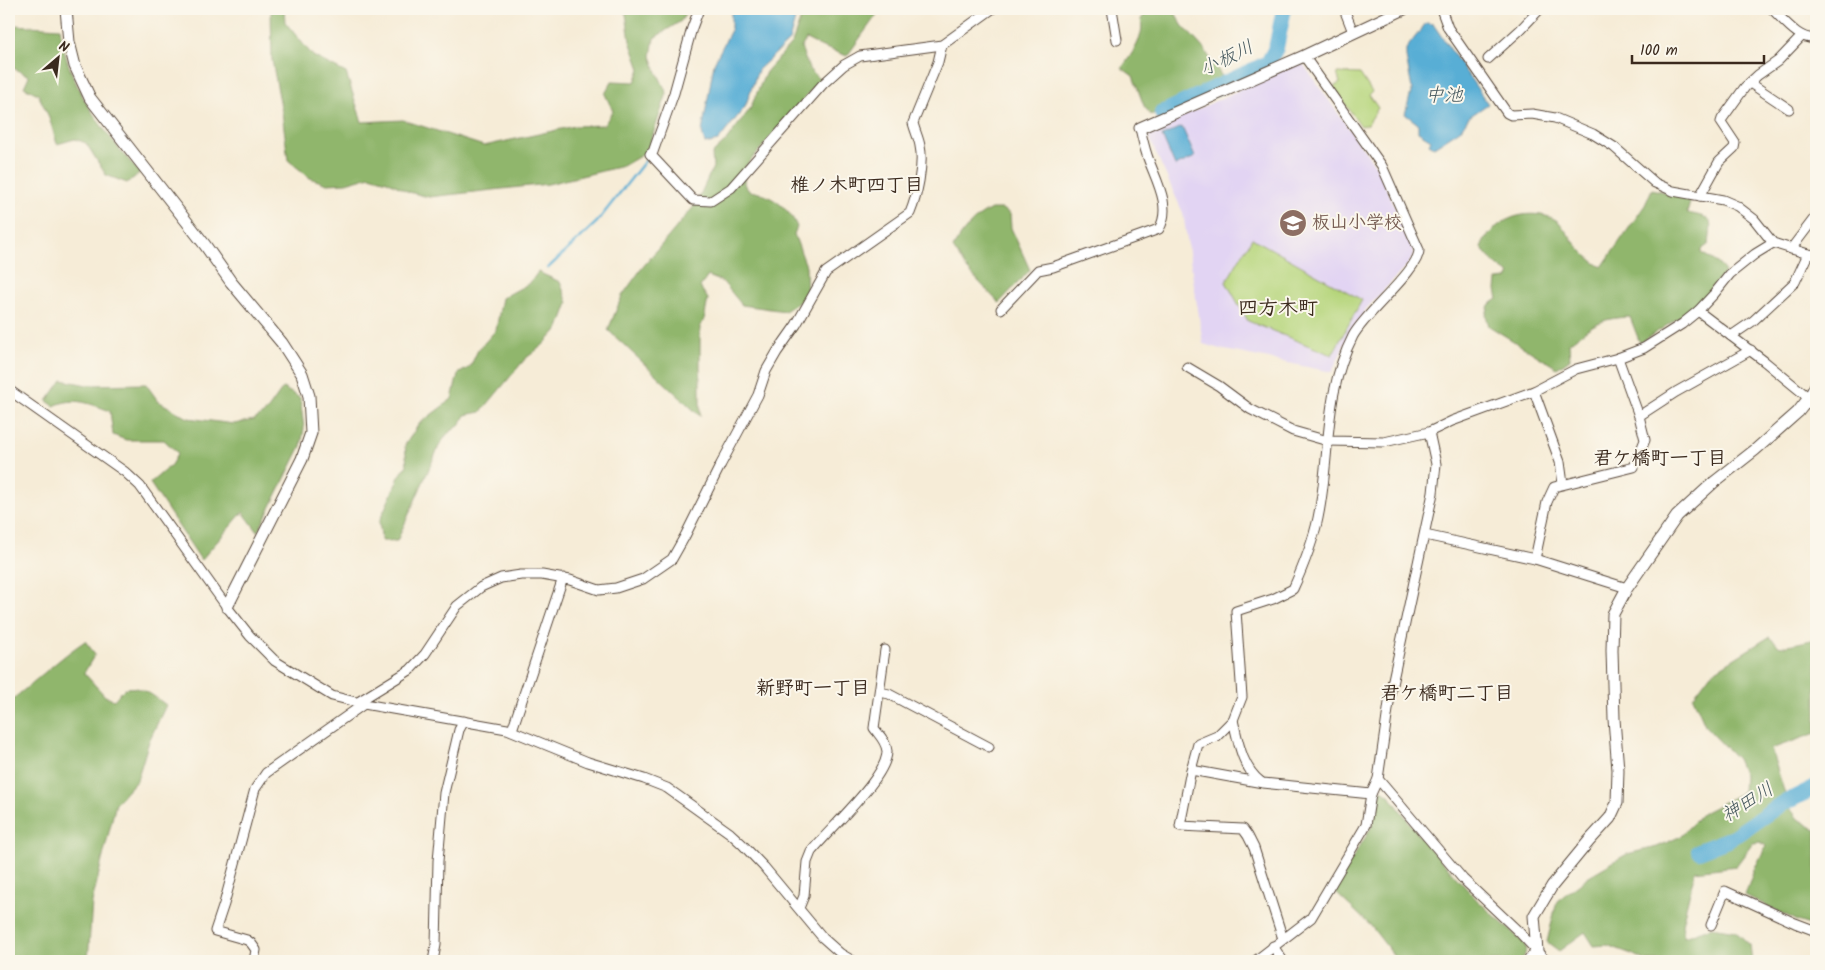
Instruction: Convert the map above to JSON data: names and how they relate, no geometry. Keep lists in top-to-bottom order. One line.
{"districts":["椎ノ木町四丁目","四方木町","君ケ橋町一丁目","新野町一丁目","君ケ橋町二丁目"],"water":["小板川","中池","神田川"],"places":{"school or university":["板山小学校"]},"scale_bar":"100 m","north":"top right"}
